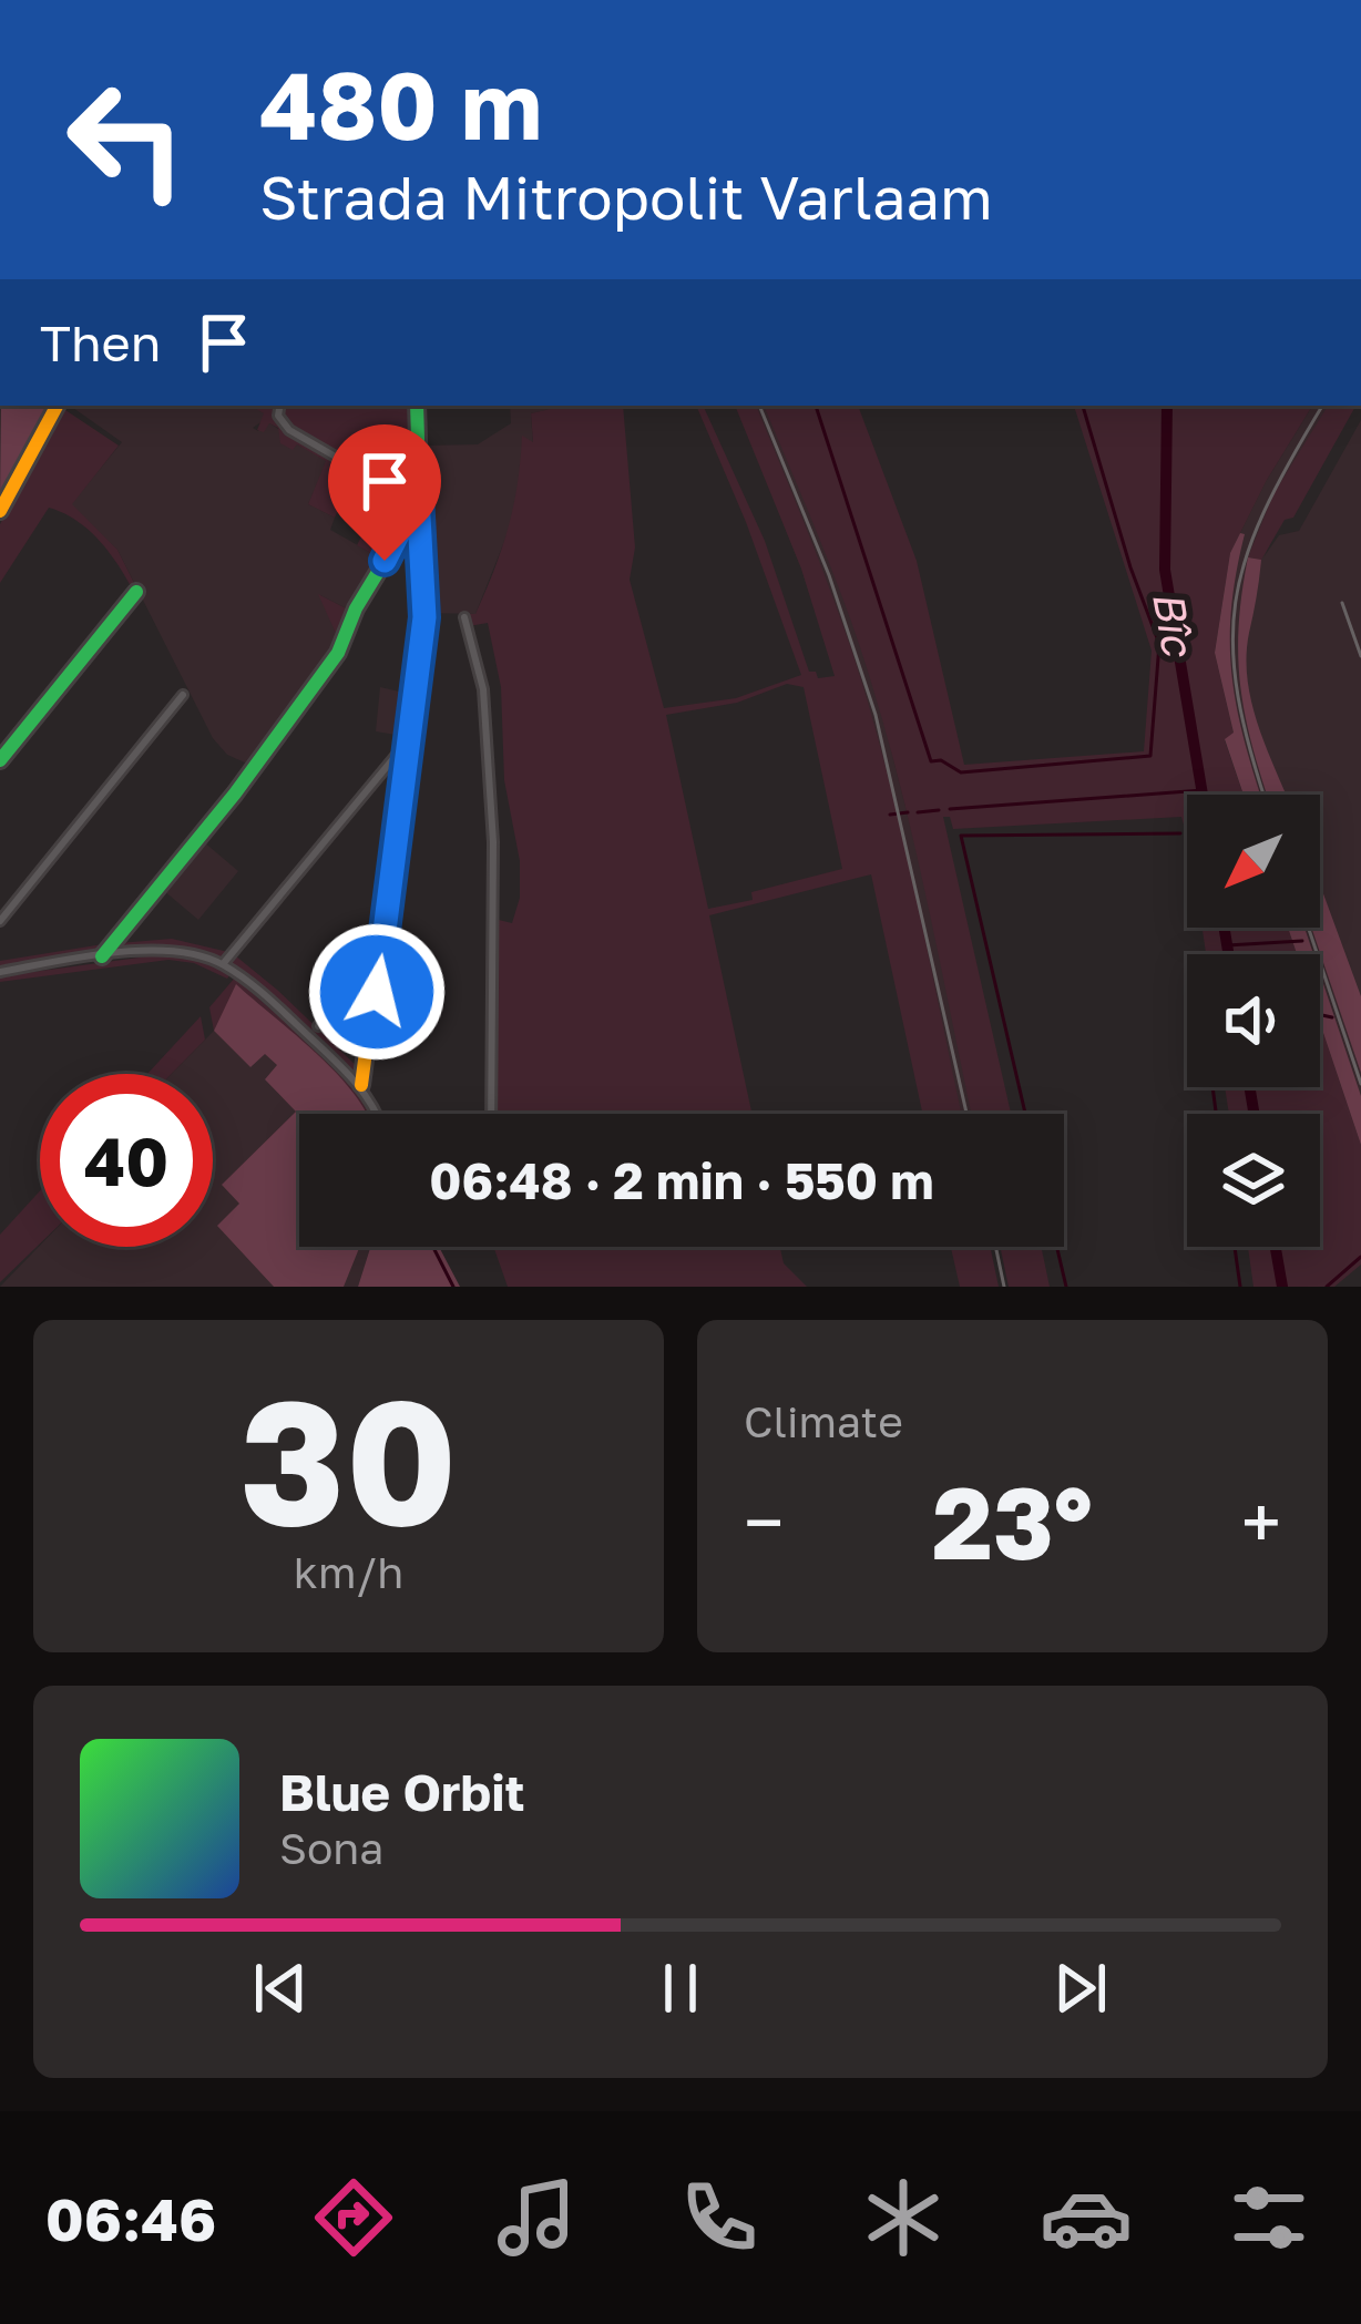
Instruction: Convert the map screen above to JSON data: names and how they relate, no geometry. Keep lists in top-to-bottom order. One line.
{"water":["Bîc"],"north":"bottom left","page":{"turn":["480 m","Strada Mitropolit Varlaam"],"then":"Then","limit":"40","trip":"06:48 · 2 min · 550 m","tile":[["30","km/h"],"Climate"],"heat":["−","23°","+"],"song":["Blue Orbit","Sona"],"tabs":"06:46"}}
